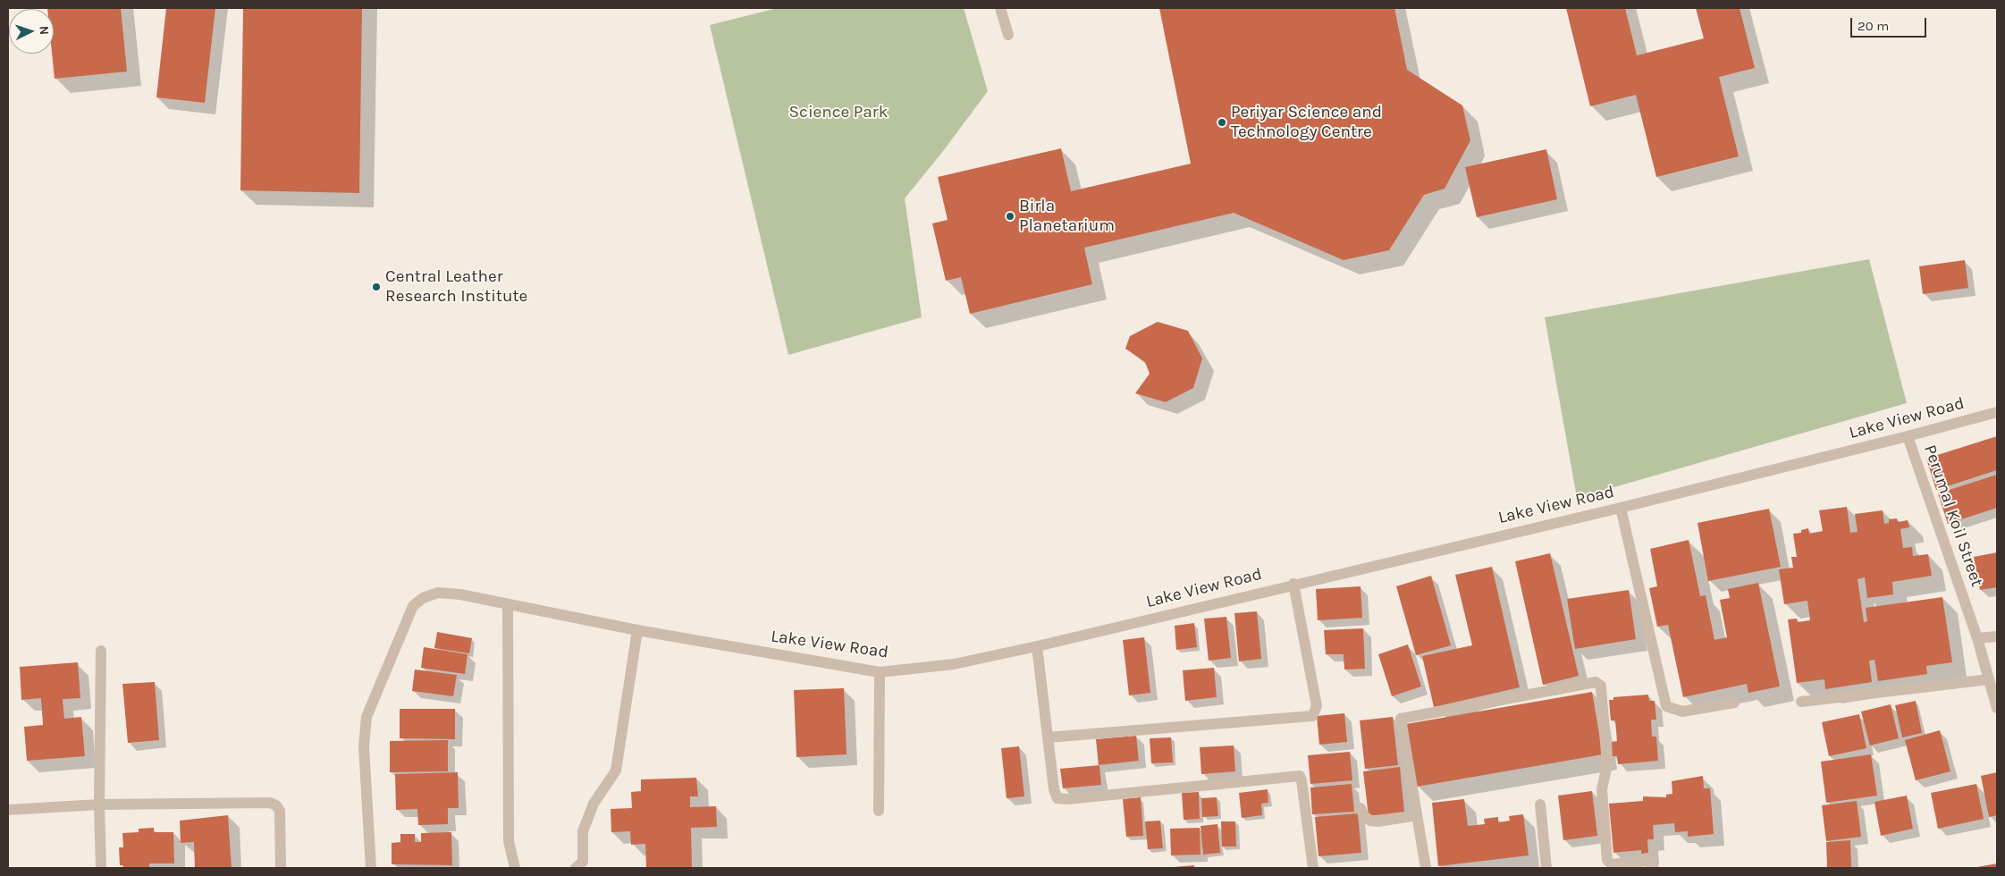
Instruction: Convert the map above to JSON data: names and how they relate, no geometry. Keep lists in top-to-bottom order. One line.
{"streets":{"street":["Lake View Road","Perumal Koil Street"]},"crossings":[["Lake View Road","Perumal Koil Street"]],"parks":["Science Park"],"places":["Periyar Science and Technology Centre","Birla Planetarium","Central Leather Research Institute"],"scale_bar":"20 m","north":"right"}
